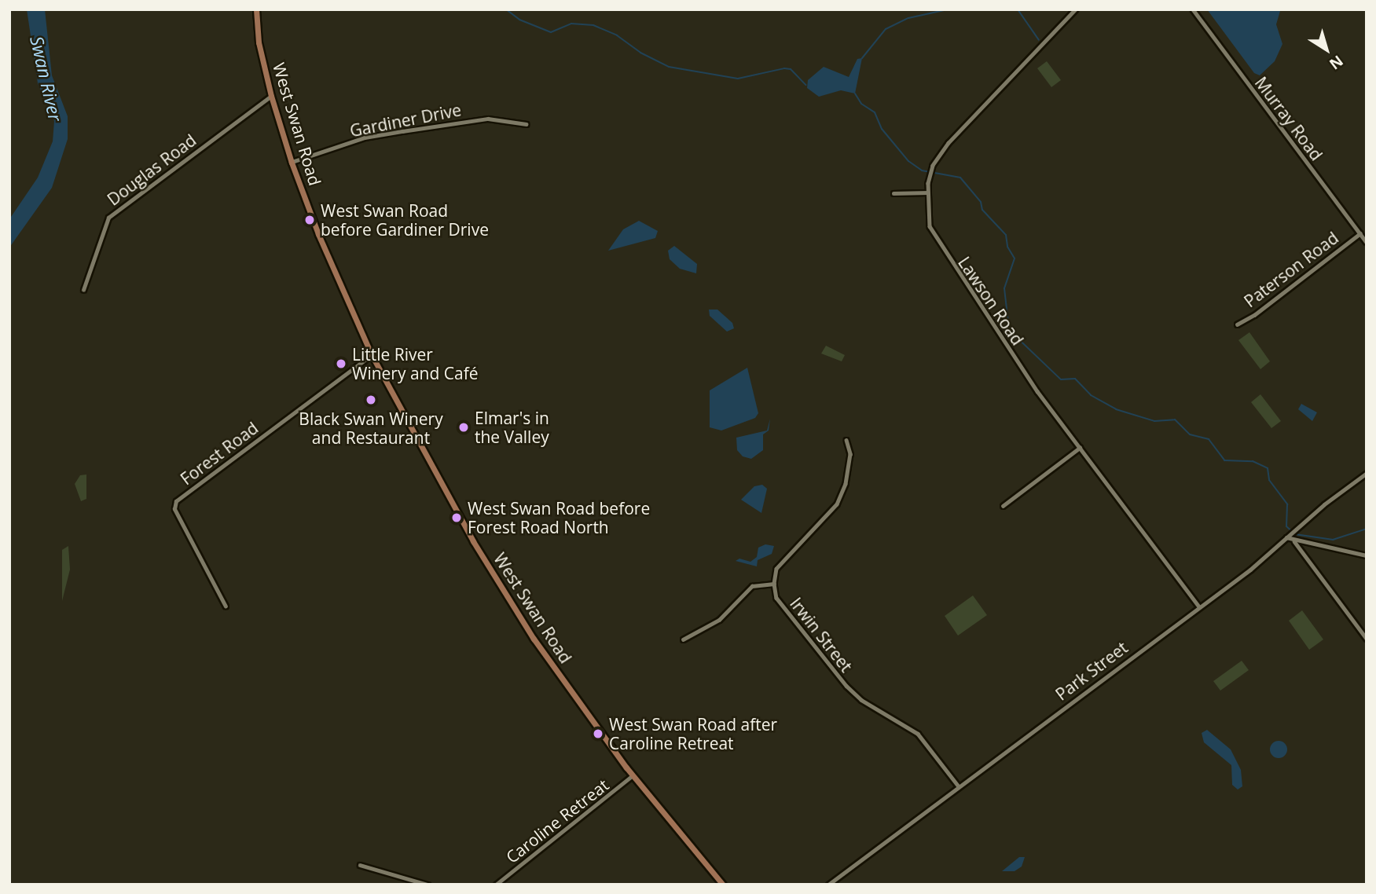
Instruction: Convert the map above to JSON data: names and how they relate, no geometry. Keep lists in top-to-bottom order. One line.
{"streets":{"main road":["West Swan Road"],"street":["Murray Road","Gardiner Drive","Douglas Road","Paterson Road","Lawson Road","Forest Road","Irwin Street","Park Street","Caroline Retreat"]},"crossings":[["Murray Road","Paterson Road"],["Gardiner Drive","West Swan Road"],["West Swan Road","Douglas Road"],["West Swan Road","Forest Road"],["West Swan Road","Caroline Retreat"],["Lawson Road","Park Street"],["Irwin Street","Park Street"]],"water":["Swan River"],"places":["West Swan Road before Gardiner Drive","Little River Winery and Café","Black Swan Winery and Restaurant","Elmar's in the Valley","West Swan Road before Forest Road North","West Swan Road after Caroline Retreat"],"north":"bottom right"}
